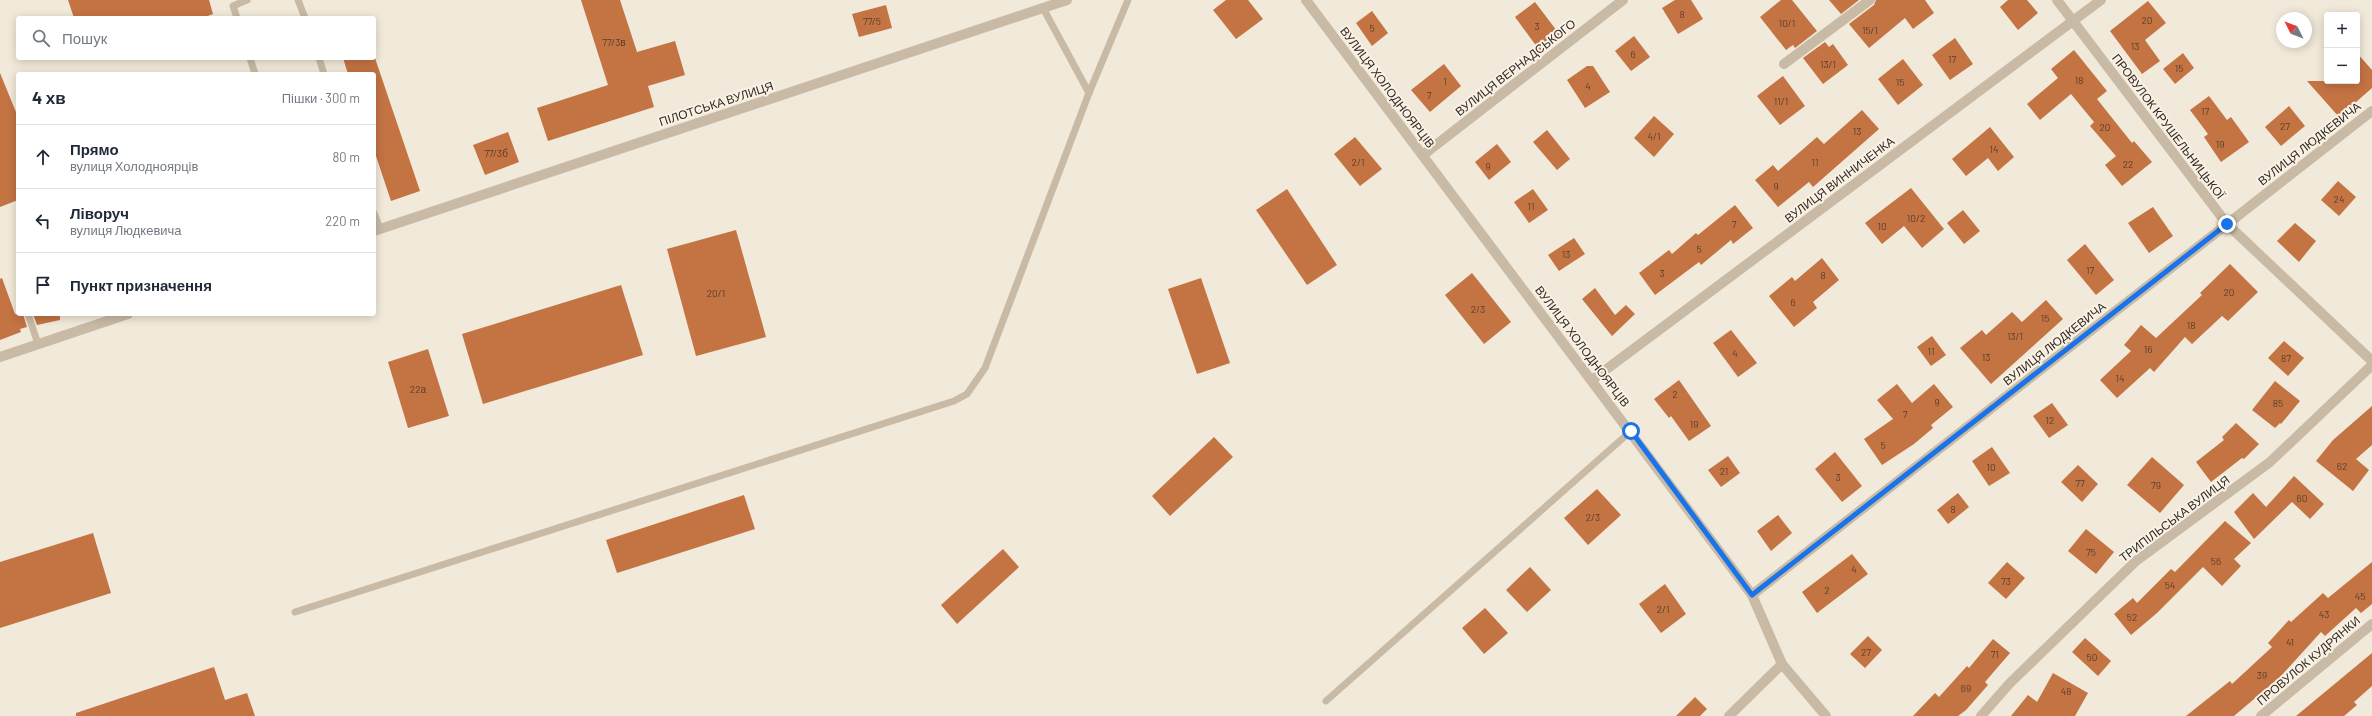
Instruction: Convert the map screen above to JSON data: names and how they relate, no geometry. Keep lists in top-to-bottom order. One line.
{"streets":{"street":["ВУЛИЦЯ ВЕРНАДСЬКОГО","ВУЛИЦЯ ХОЛОДНОЯРЦІВ","ПІЛОТСЬКА ВУЛИЦЯ","ПРОВУЛОК КРУШЕЛЬНИЦЬКОЇ","ВУЛИЦЯ ЛЮДКЕВИЧА","ВУЛИЦЯ ВИННИЧЕНКА","ТРИПІЛЬСЬКА ВУЛИЦЯ","ПРОВУЛОК КУДРЯНКИ"]},"crossings":[["ВУЛИЦЯ ВЕРНАДСЬКОГО","ВУЛИЦЯ ХОЛОДНОЯРЦІВ"],["ВУЛИЦЯ ХОЛОДНОЯРЦІВ","ВУЛИЦЯ ЛЮДКЕВИЧА"],["ВУЛИЦЯ ХОЛОДНОЯРЦІВ","ВУЛИЦЯ ВИННИЧЕНКА"],["ПРОВУЛОК КРУШЕЛЬНИЦЬКОЇ","ВУЛИЦЯ ЛЮДКЕВИЧА"],["ПРОВУЛОК КРУШЕЛЬНИЦЬКОЇ","ВУЛИЦЯ ВИННИЧЕНКА"]],"house_numbers":["8","20","77/5","10/1","3","5","15/1","77/3в","13","6","17","13/1","15","18","1","15","4","7","11/1","17","27","20","13","4/1","19","14","77/3б","2/1","11","22","9","9","24","11","10/2","7","10","5","13","17","3","8","20","20/1","6","2/3","15","18","13/1","16","11","4","13","87","14","22а","2","9","85","7","12","19","5","62","10","21","3","77","79","60","8","2/3","75","56","4","73","54","2","45","2/1","43","52","41","27","71","50","39","69","48"],"north":"top left","page":{"map_buttons":["+","−"],"search":"Пошук","heading":["4 хв","Пішки · 300 m"],"list":[["Прямо","вулиця Холодноярців","80 m"],["Ліворуч","вулиця Людкевича","220 m"],"Пункт призначення"]}}
